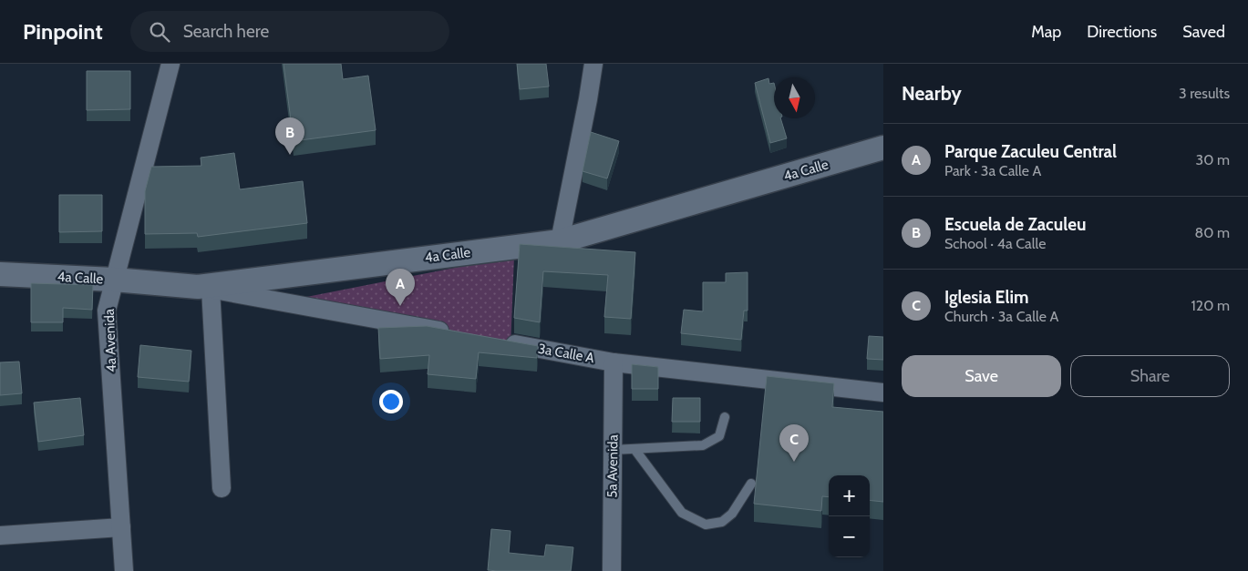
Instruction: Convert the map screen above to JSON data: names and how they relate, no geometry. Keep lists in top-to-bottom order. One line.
{"streets":{"street":["4a Calle","4a Avenida","3a Calle A","5a Avenida"]},"crossings":[["4a Calle","4a Avenida"],["3a Calle A","5a Avenida"]],"north":"bottom","page":{"header":"Pinpoint","search":"Search here","nav":["Map","Directions","Saved"],"heading":["Nearby","3 results"],"pins":["B","A","C"],"list":[{"mark":"A","name":"Parque Zaculeu Central","note":"Park · 3a Calle A","value":"30 m"},{"mark":"B","name":"Escuela de Zaculeu","note":"School · 4a Calle","value":"80 m"},{"mark":"C","name":"Iglesia Elim","note":"Church · 3a Calle A","value":"120 m"}],"buttons":["Save","Share"],"map_buttons":["+","−"]}}
